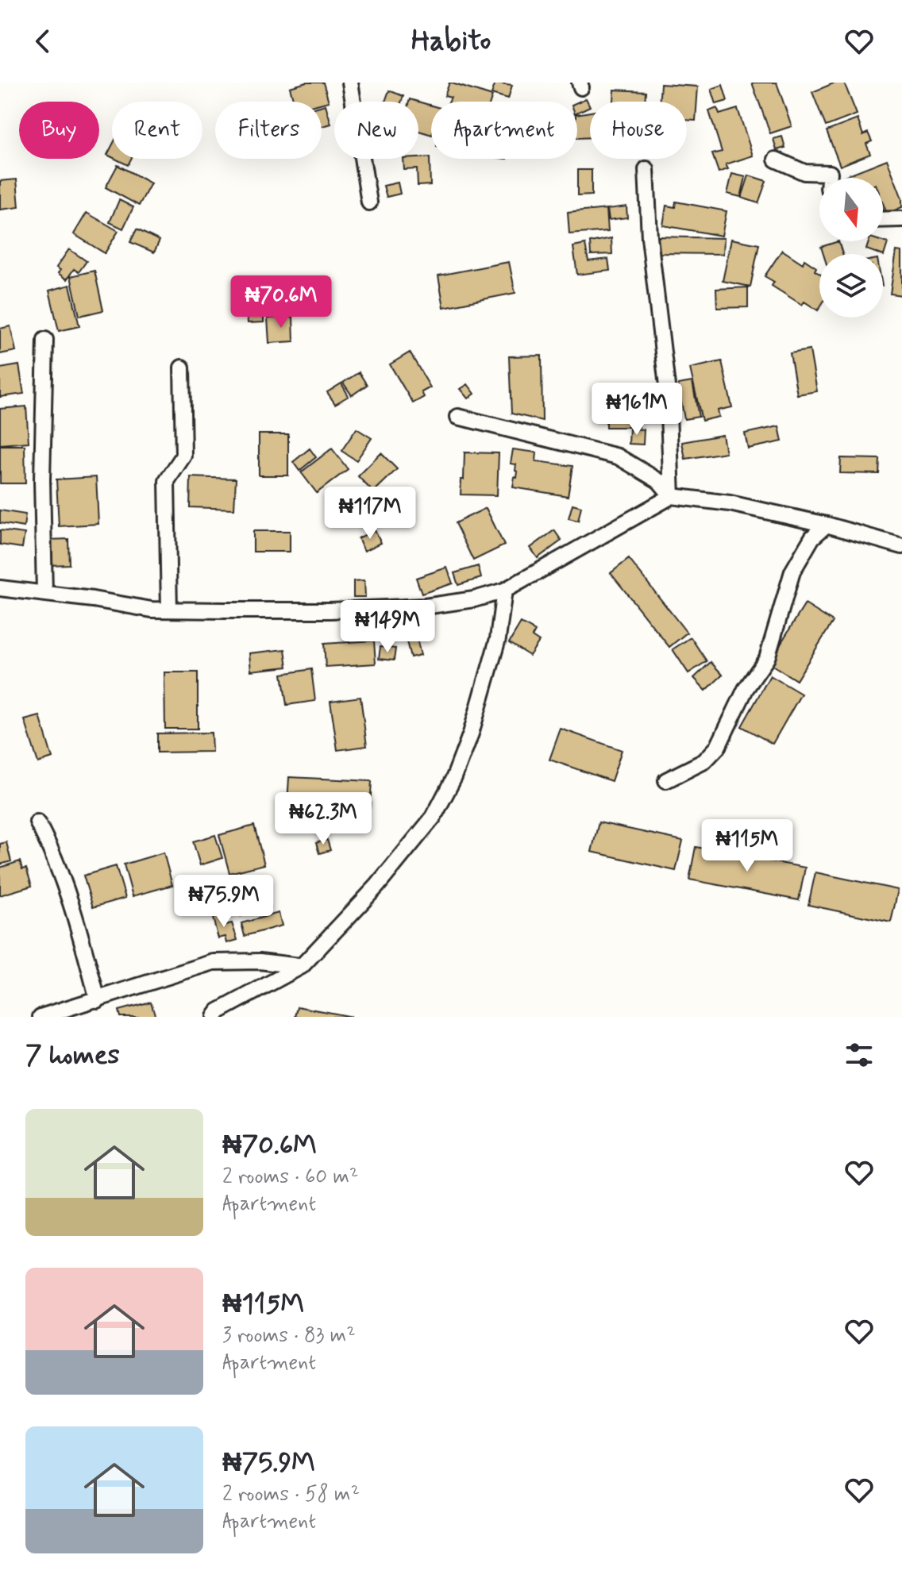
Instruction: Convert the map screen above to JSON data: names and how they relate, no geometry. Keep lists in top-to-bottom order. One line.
{"north":"bottom","page":{"header":"Habito","chip":["Buy","Rent","Filters","New","Apartment","House"],"price":["₦70.6M","₦161M","₦117M","₦149M","₦62.3M","₦115M","₦75.9M"],"heading":"7 homes","list":[{"name":"₦70.6M","note":"2 rooms · 60 m² · Apartment"},{"name":"₦115M","note":"3 rooms · 83 m² · Apartment"},{"name":"₦75.9M","note":"2 rooms · 58 m² · Apartment"}]}}
